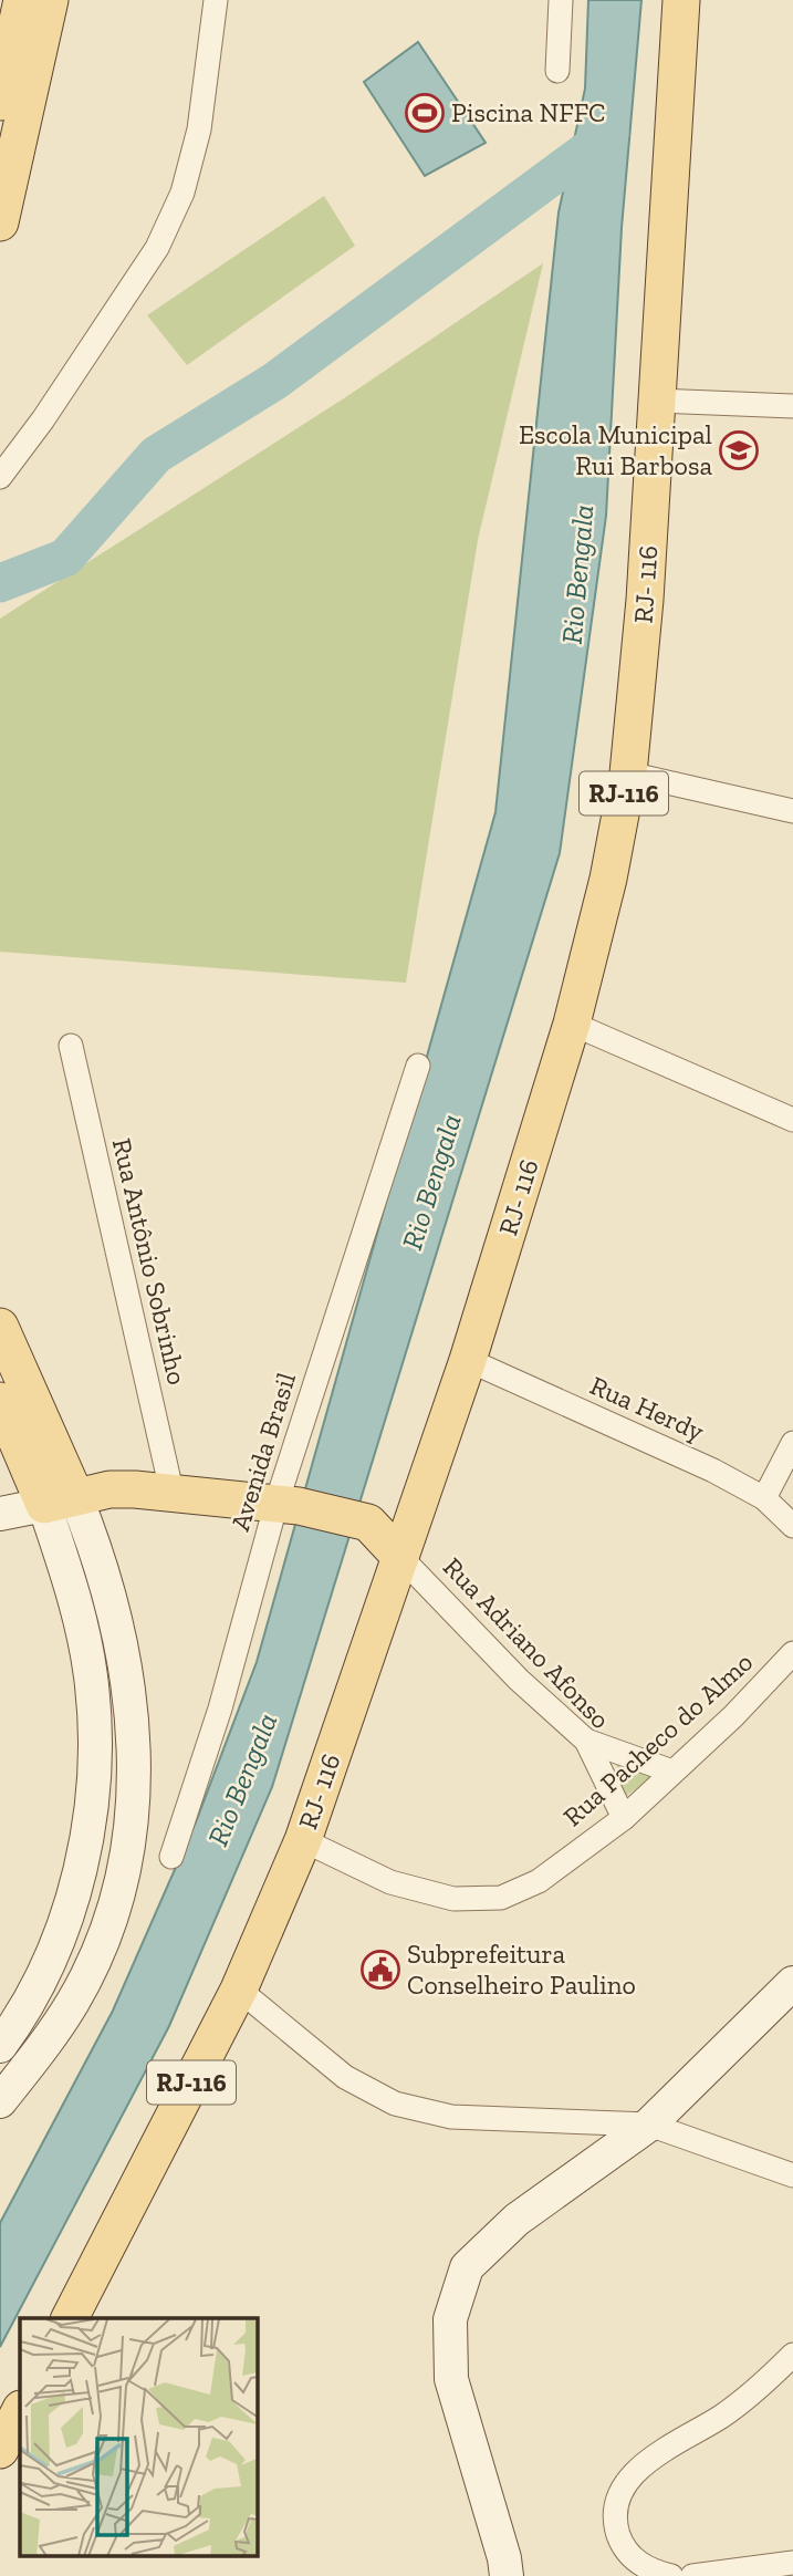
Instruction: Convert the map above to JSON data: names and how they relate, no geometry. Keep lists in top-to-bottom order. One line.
{"streets":{"main road":["RJ- 116","RJ-116"],"street":["Rua Antônio Sobrinho","Rua Herdy","Avenida Brasil","Rua Adriano Afonso","Rua Pacheco do Almo"]},"crossings":[["RJ- 116","Rua Herdy"],["RJ- 116","Rua Adriano Afonso"],["RJ- 116","Rua Pacheco do Almo"],["Rua Adriano Afonso","Rua Pacheco do Almo"]],"water":["Rio Bengala"],"places":{"sports":["Piscina NFFC"],"school or university":["Escola Municipal Rui Barbosa"],"public building":["Subprefeitura Conselheiro Paulino"]}}
